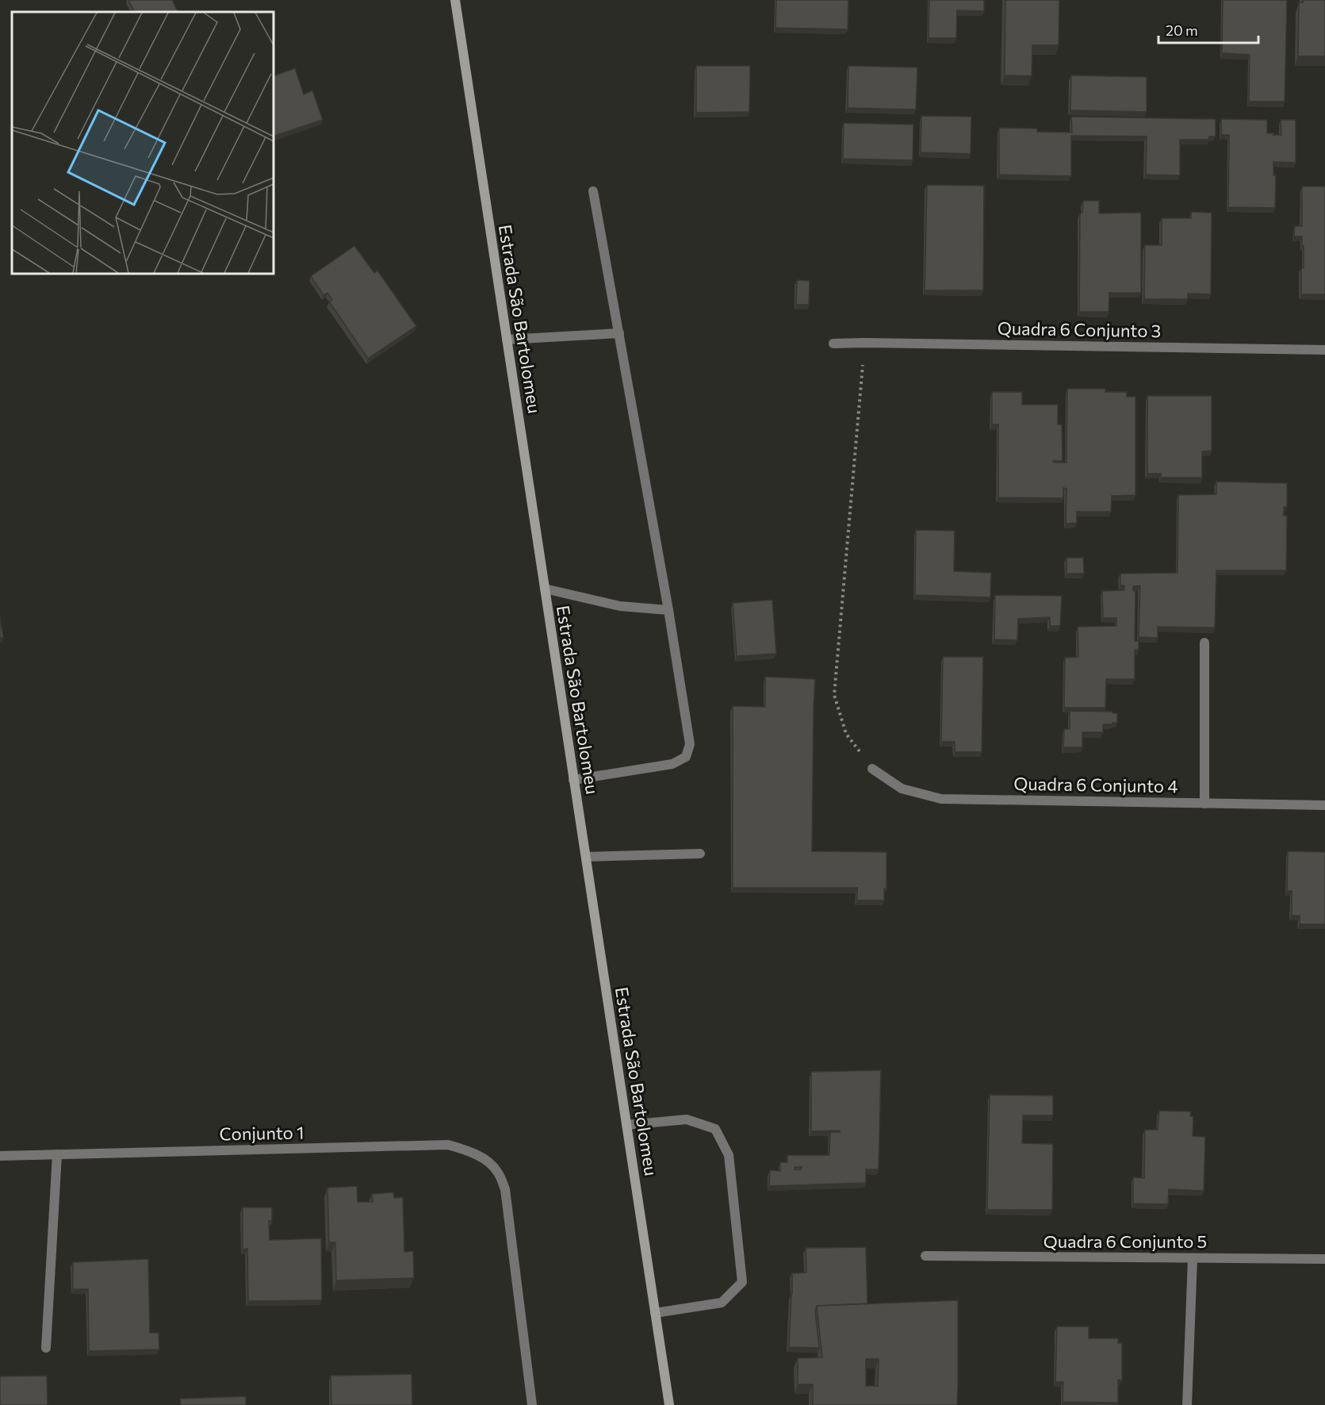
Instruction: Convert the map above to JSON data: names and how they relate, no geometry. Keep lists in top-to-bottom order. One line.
{"streets":{"street":["Estrada São Bartolomeu","Quadra 6 Conjunto 3","Quadra 6 Conjunto 4","Conjunto 1","Quadra 6 Conjunto 5"]},"scale_bar":"20 m"}
